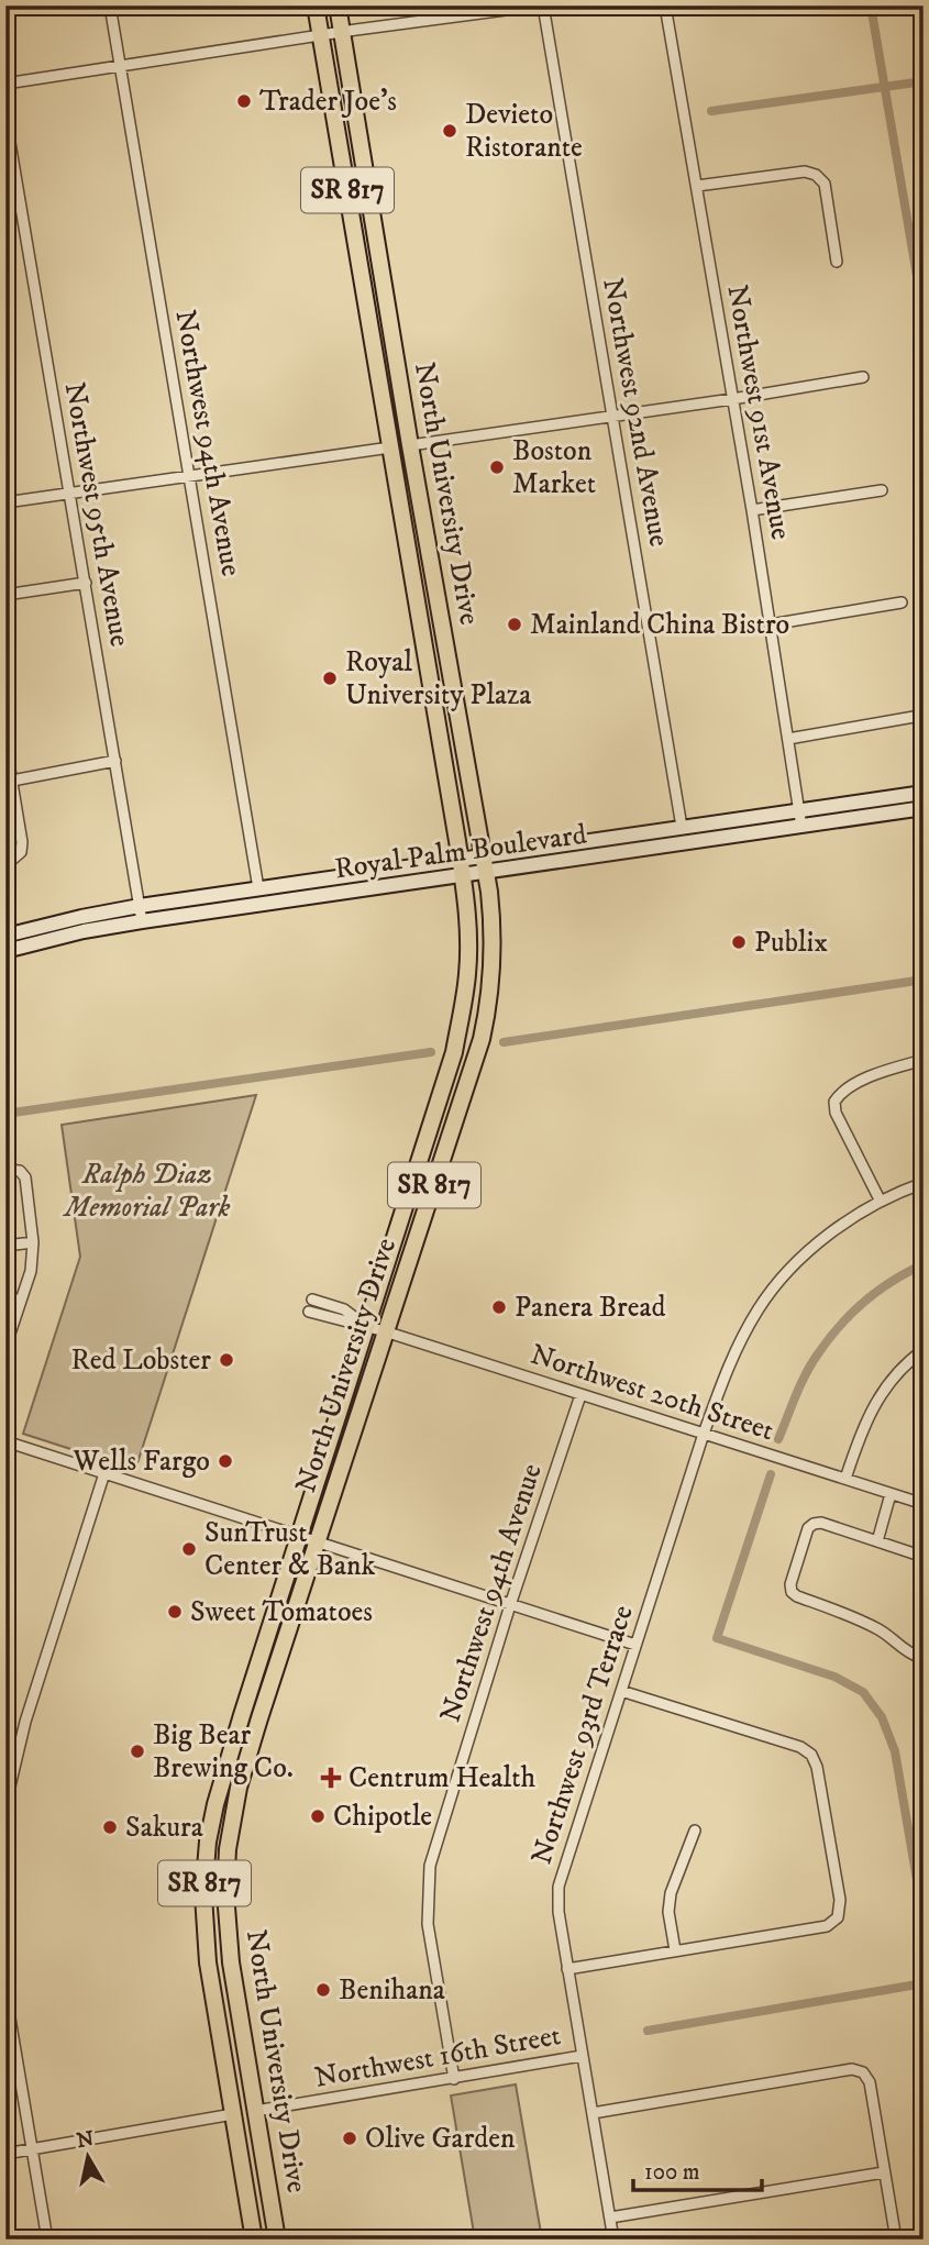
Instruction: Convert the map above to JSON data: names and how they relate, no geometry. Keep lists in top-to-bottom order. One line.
{"streets":{"main road":["SR 817","North University Drive","Royal Palm Boulevard"],"street":["Northwest 92nd Avenue","Northwest 91st Avenue","Northwest 94th Avenue","Northwest 95th Avenue","Northwest 20th Street","Northwest 93rd Terrace","Northwest 16th Street"]},"crossings":[["Northwest 92nd Avenue","Royal Palm Boulevard"],["Northwest 91st Avenue","Royal Palm Boulevard"],["Northwest 94th Avenue","Royal Palm Boulevard"],["Northwest 94th Avenue","Northwest 20th Street"],["Northwest 94th Avenue","Northwest 16th Street"],["North University Drive","Royal Palm Boulevard"],["North University Drive","Northwest 20th Street"],["North University Drive","Northwest 16th Street"],["Northwest 95th Avenue","Royal Palm Boulevard"],["Northwest 20th Street","Northwest 93rd Terrace"],["Northwest 93rd Terrace","Northwest 16th Street"]],"parks":["Ralph Diaz Memorial Park"],"places":{"other":["Trader Joe's","Devieto Ristorante","Boston Market","Mainland China Bistro","Royal University Plaza","Publix","Panera Bread","Red Lobster","Wells Fargo","SunTrust Center & Bank","Sweet Tomatoes","Big Bear Brewing Co.","Chipotle","Sakura","Benihana","Olive Garden"],"health":["Centrum Health"]},"scale_bar":"100 m","north":"top"}
